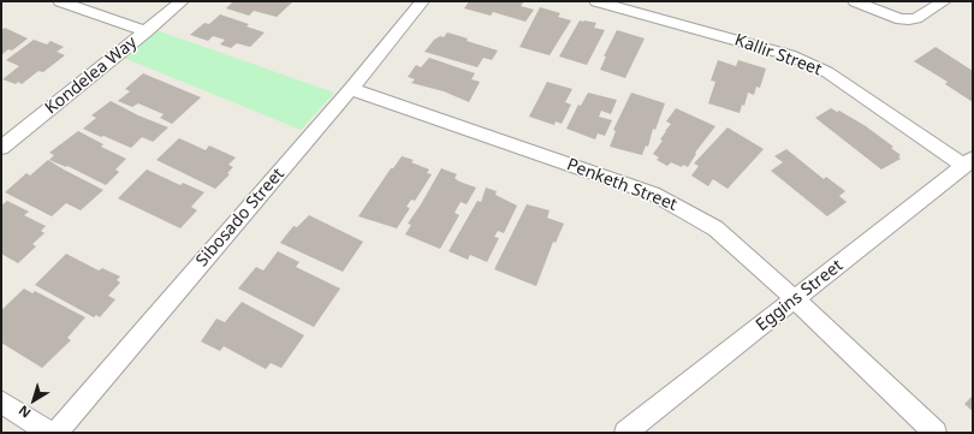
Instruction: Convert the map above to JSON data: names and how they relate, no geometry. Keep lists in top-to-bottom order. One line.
{"streets":{"street":["Kallir Street","Kondelea Way","Penketh Street","Sibosado Street","Eggins Street"]},"crossings":[["Kallir Street","Eggins Street"],["Penketh Street","Sibosado Street"],["Penketh Street","Eggins Street"]],"north":"bottom left"}
